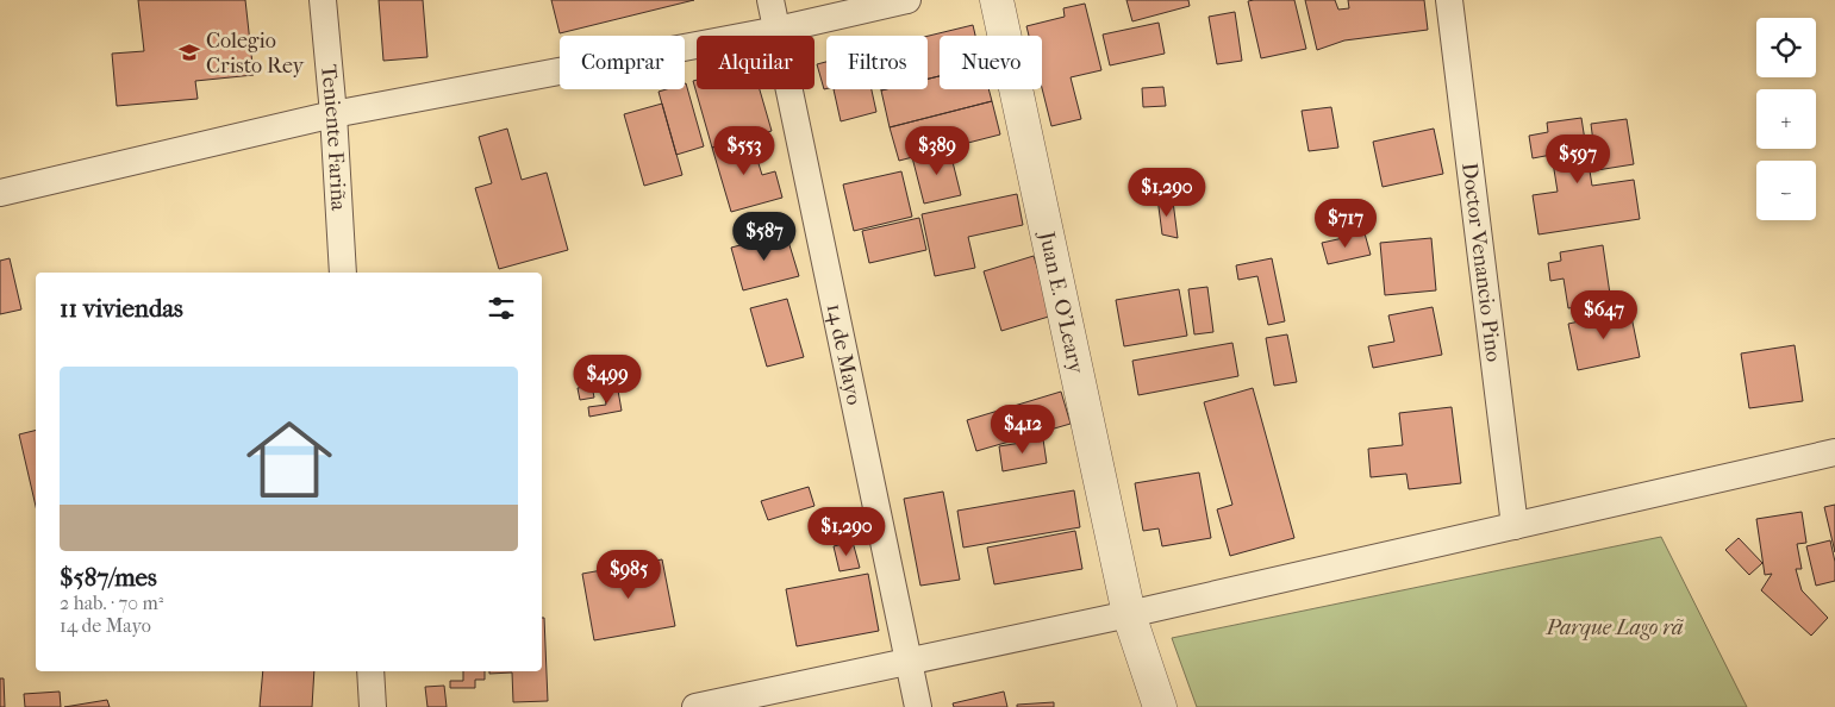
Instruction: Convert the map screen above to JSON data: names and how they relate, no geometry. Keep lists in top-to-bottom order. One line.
{"streets":{"street":["Teniente Fariña","Doctor Venancio Pino","Juan E. O'Leary","14 de Mayo"]},"parks":["Parque Lago rã"],"places":{"school or university":["Colegio Cristo Rey"]},"page":{"map_buttons":["+","−"],"chip":["Comprar","Alquilar","Filtros","Nuevo"],"price":["$553","$389","$597","$1,290","$717","$587","$647","$499","$412","$1,290","$985"],"heading":"11 viviendas","list":[{"name":"$587/mes","note":"2 hab. · 70 m² · 14 de Mayo"}]}}
